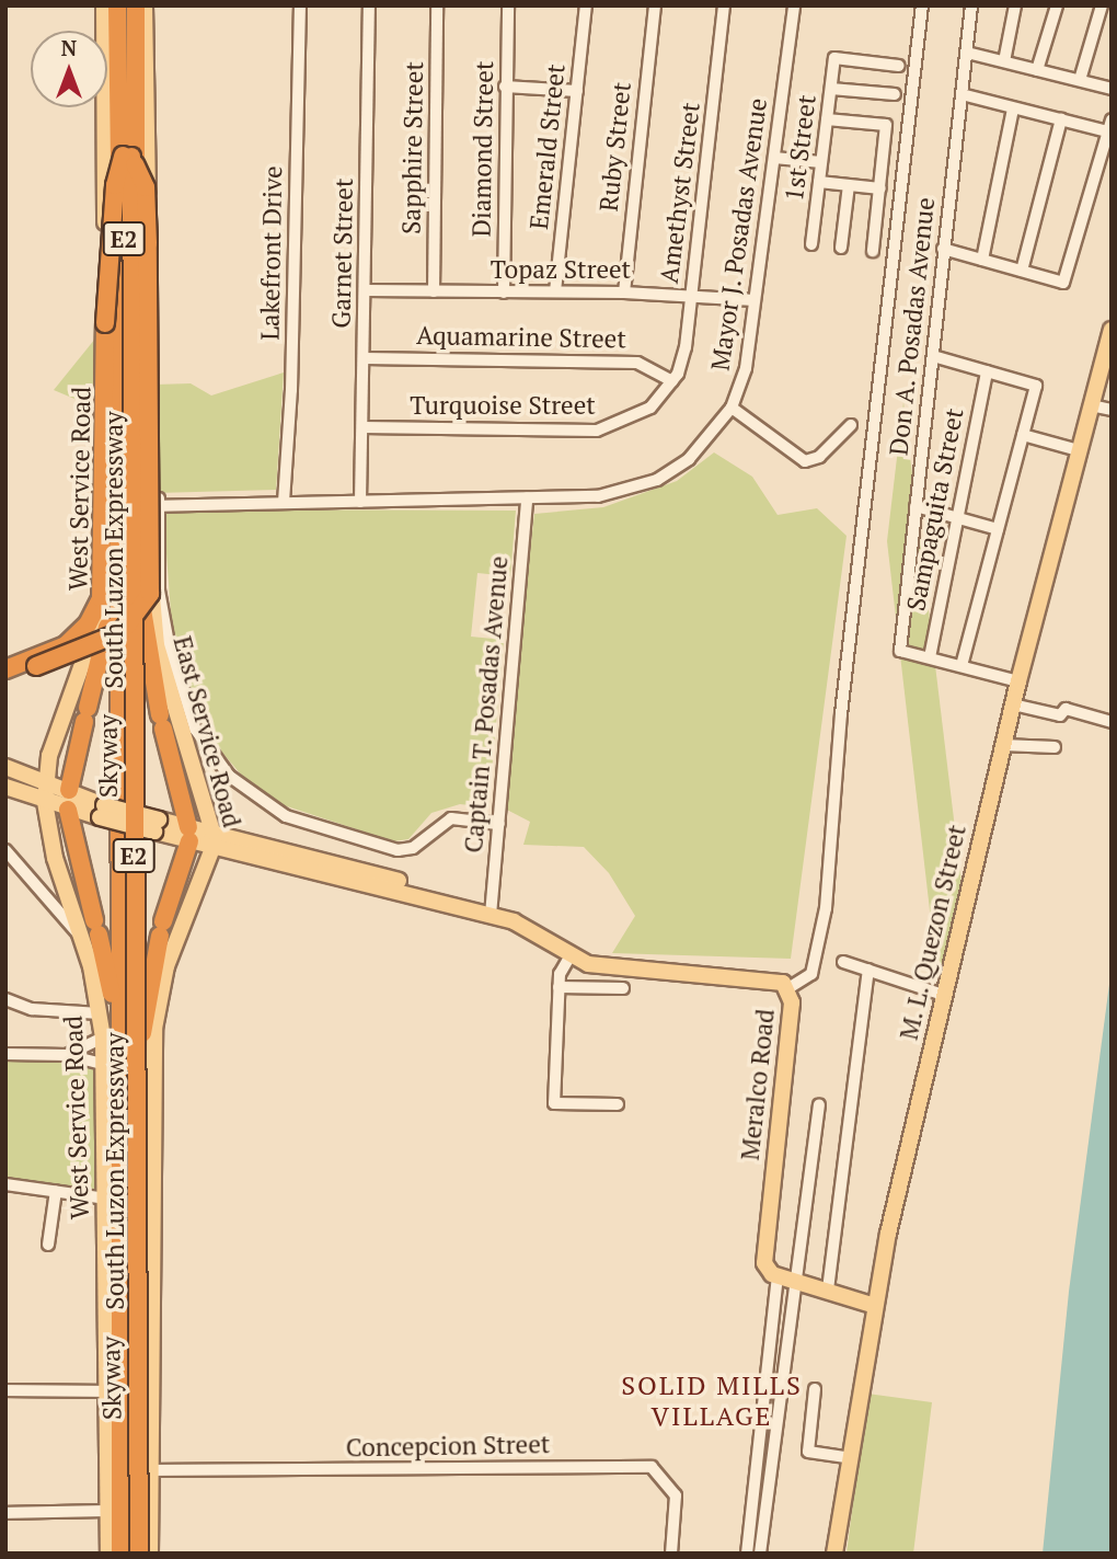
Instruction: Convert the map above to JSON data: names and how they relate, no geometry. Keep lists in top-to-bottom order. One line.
{"streets":{"highway":["E2","South Luzon Expressway","Skyway"],"main road":["West Service Road","East Service Road","M. L. Quezon Street","Meralco Road"],"street":["Emerald Street","Ruby Street","Sapphire Street","1st Street","Diamond Street","Amethyst Street","Mayor J. Posadas Avenue","Lakefront Drive","Garnet Street","Topaz Street","Don A. Posadas Avenue","Aquamarine Street","Turquoise Street","Sampaguita Street","Captain T. Posadas Avenue","Concepcion Street"]},"crossings":[["Emerald Street","Topaz Street"],["Ruby Street","Topaz Street"],["Sapphire Street","Topaz Street"],["Diamond Street","Topaz Street"],["Amethyst Street","Topaz Street"],["Amethyst Street","Aquamarine Street"],["Amethyst Street","Turquoise Street"],["Mayor J. Posadas Avenue","Lakefront Drive"],["Mayor J. Posadas Avenue","Garnet Street"],["Mayor J. Posadas Avenue","Topaz Street"],["Mayor J. Posadas Avenue","Captain T. Posadas Avenue"],["Mayor J. Posadas Avenue","East Service Road"],["Garnet Street","Topaz Street"],["Garnet Street","Aquamarine Street"],["Garnet Street","Turquoise Street"],["Don A. Posadas Avenue","Sampaguita Street"],["Aquamarine Street","Turquoise Street"],["West Service Road","South Luzon Expressway"],["South Luzon Expressway","Skyway"],["Captain T. Posadas Avenue","Meralco Road"],["East Service Road","Meralco Road"],["East Service Road","Concepcion Street"]],"districts":["SOLID MILLS VILLAGE"],"north":"top"}
